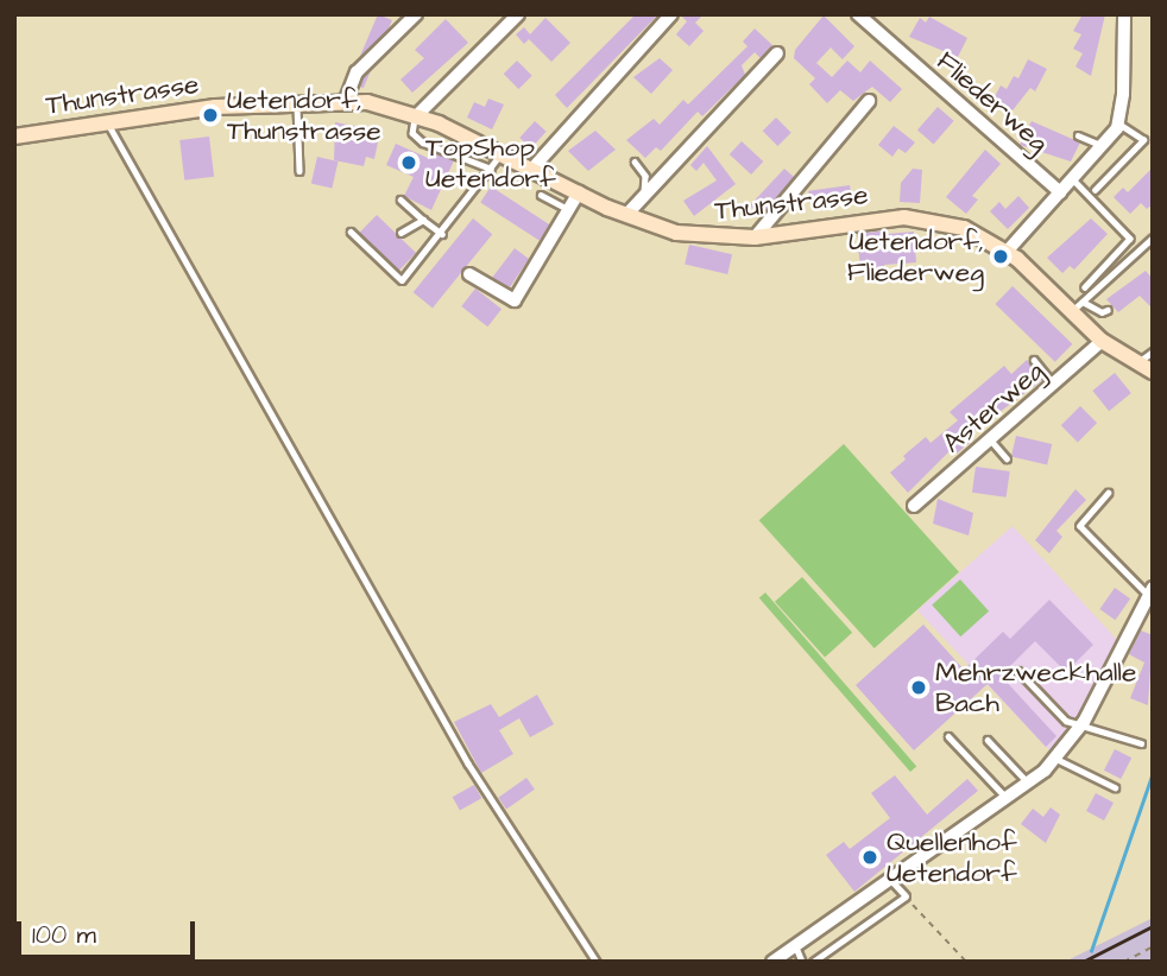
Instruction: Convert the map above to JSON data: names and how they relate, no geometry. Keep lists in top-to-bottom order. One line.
{"streets":{"main road":["Thunstrasse"],"street":["Fliederweg","Asterweg"]},"crossings":[["Thunstrasse","Asterweg"]],"places":["Uetendorf, Thunstrasse","TopShop Uetendorf","Uetendorf, Fliederweg","Mehrzweckhalle Bach","Quellenhof Uetendorf"],"scale_bar":"100 m"}
